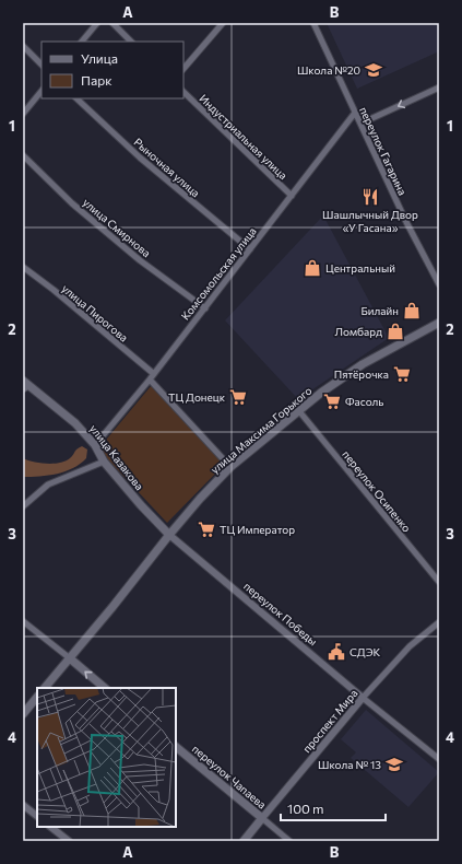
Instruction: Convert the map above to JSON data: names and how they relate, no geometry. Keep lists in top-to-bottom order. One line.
{"streets":{"main road":["улица Максима Горького","улица Казакова","проспект Мира","переулок Чапаева"],"street":["Индустриальная улица","переулок Гагарина","Рыночная улица","улица Смирнова","Комсомольская улица","улица Пирогова","переулок Осипенко","переулок Победы"]},"crossings":[["Индустриальная улица","Комсомольская улица"],["переулок Гагарина","Комсомольская улица"],["Рыночная улица","Комсомольская улица"],["улица Смирнова","Комсомольская улица"],["Комсомольская улица","улица Пирогова"],["Комсомольская улица","улица Казакова"],["улица Максима Горького","улица Казакова"],["улица Максима Горького","переулок Осипенко"],["улица Максима Горького","переулок Победы"],["улица Казакова","переулок Победы"],["переулок Победы","проспект Мира"],["проспект Мира","переулок Чапаева"]],"places":{"school or university":["Школа №20","Школа № 13"],"restaurant":["Шашлычный Двор «У Гасана»"],"shop":["Центральный","Билайн","Ломбард"],"supermarket":["Пятёрочка","ТЦ Донецк","Фасоль","ТЦ Император"],"public building":["СДЭК"]},"legend":["Улица","Парк"],"scale_bar":"100 m","grid":{"columns":["A","B"],"rows":["1","2","3","4"]}}
